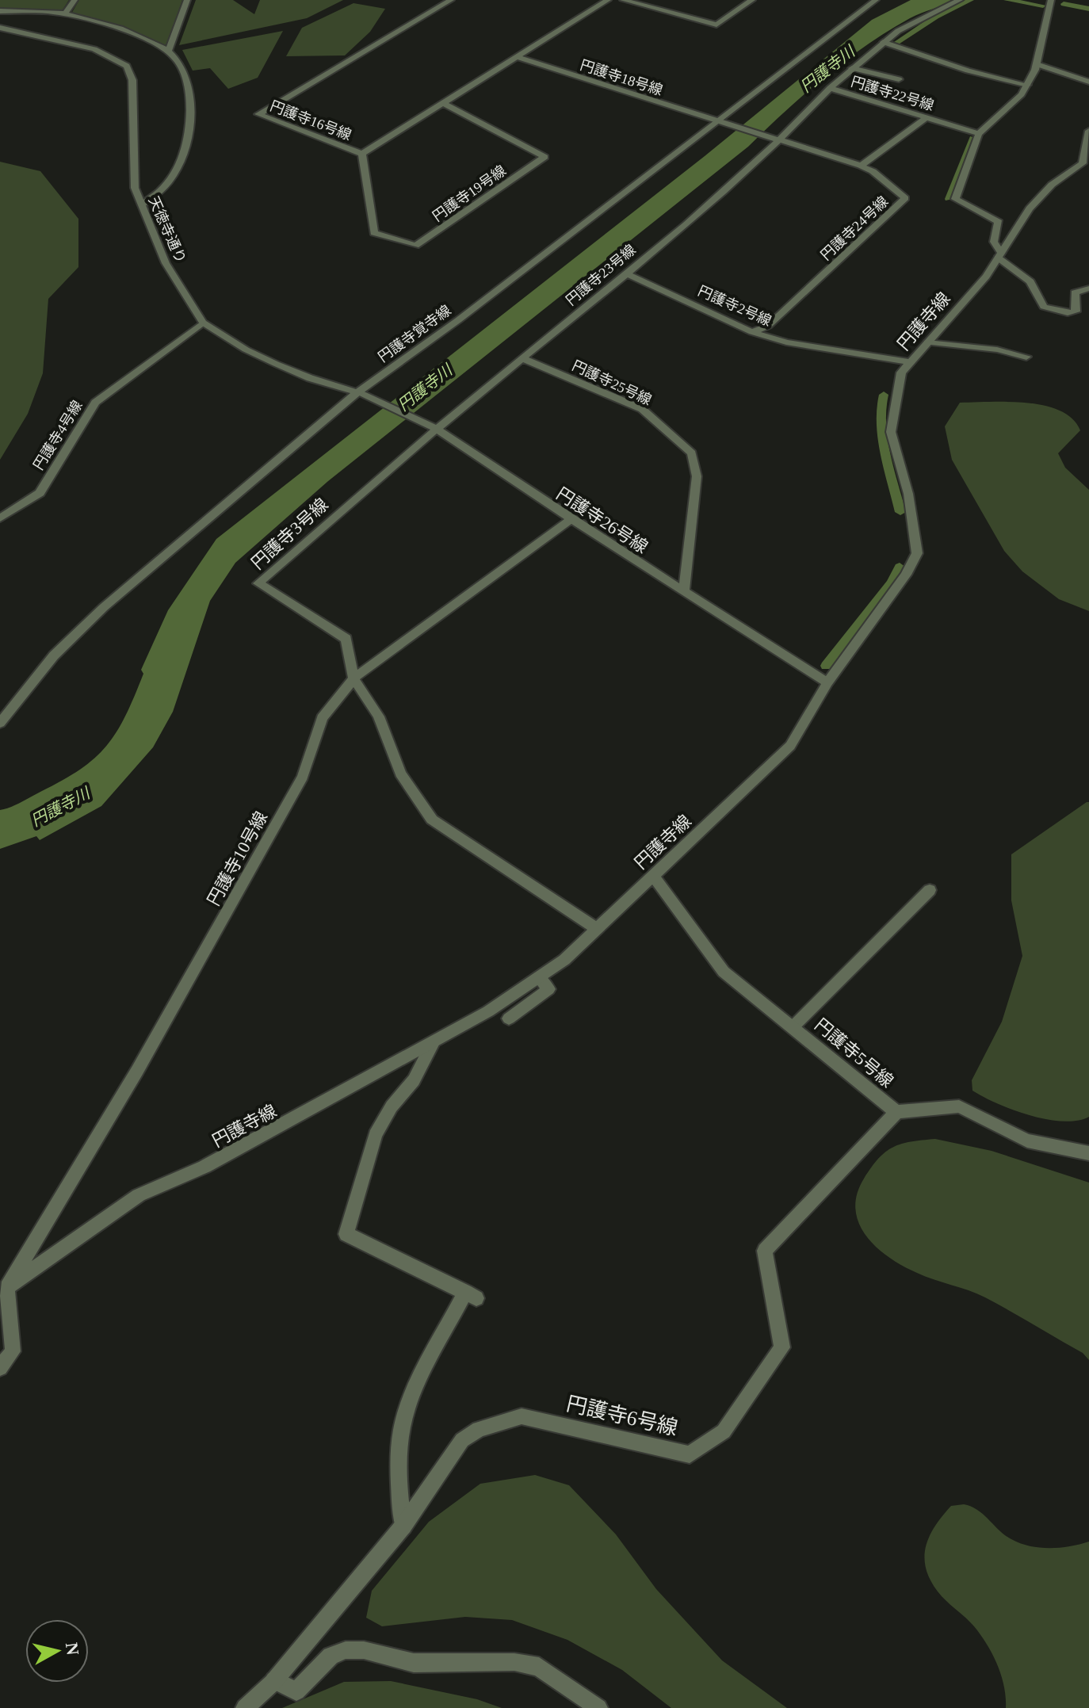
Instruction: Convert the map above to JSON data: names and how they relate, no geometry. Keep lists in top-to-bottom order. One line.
{"streets":{"street":["円護寺18号線","円護寺22号線","円護寺16号線","円護寺19号線","円護寺24号線","天徳寺通り","円護寺23号線","円護寺2号線","円護寺線","円護寺覚寺線","円護寺25号線","円護寺4号線","円護寺26号線","円護寺3号線","円護寺10号線","円護寺5号線","円護寺6号線"]},"crossings":[["円護寺18号線","円護寺16号線"],["円護寺18号線","円護寺24号線"],["円護寺18号線","円護寺覚寺線"],["円護寺22号線","円護寺24号線"],["円護寺22号線","円護寺23号線"],["円護寺16号線","円護寺19号線"],["円護寺24号線","円護寺23号線"],["円護寺24号線","円護寺2号線"],["円護寺24号線","円護寺覚寺線"],["天徳寺通り","円護寺覚寺線"],["天徳寺通り","円護寺4号線"],["天徳寺通り","円護寺26号線"],["円護寺23号線","円護寺2号線"],["円護寺23号線","円護寺25号線"],["円護寺23号線","円護寺26号線"],["円護寺23号線","円護寺3号線"],["円護寺2号線","円護寺線"],["円護寺線","円護寺26号線"],["円護寺線","円護寺3号線"],["円護寺線","円護寺10号線"],["円護寺線","円護寺5号線"],["円護寺覚寺線","円護寺26号線"],["円護寺25号線","円護寺26号線"],["円護寺26号線","円護寺3号線"],["円護寺26号線","円護寺10号線"],["円護寺3号線","円護寺10号線"],["円護寺5号線","円護寺6号線"]],"water":["円護寺川"],"north":"right"}
